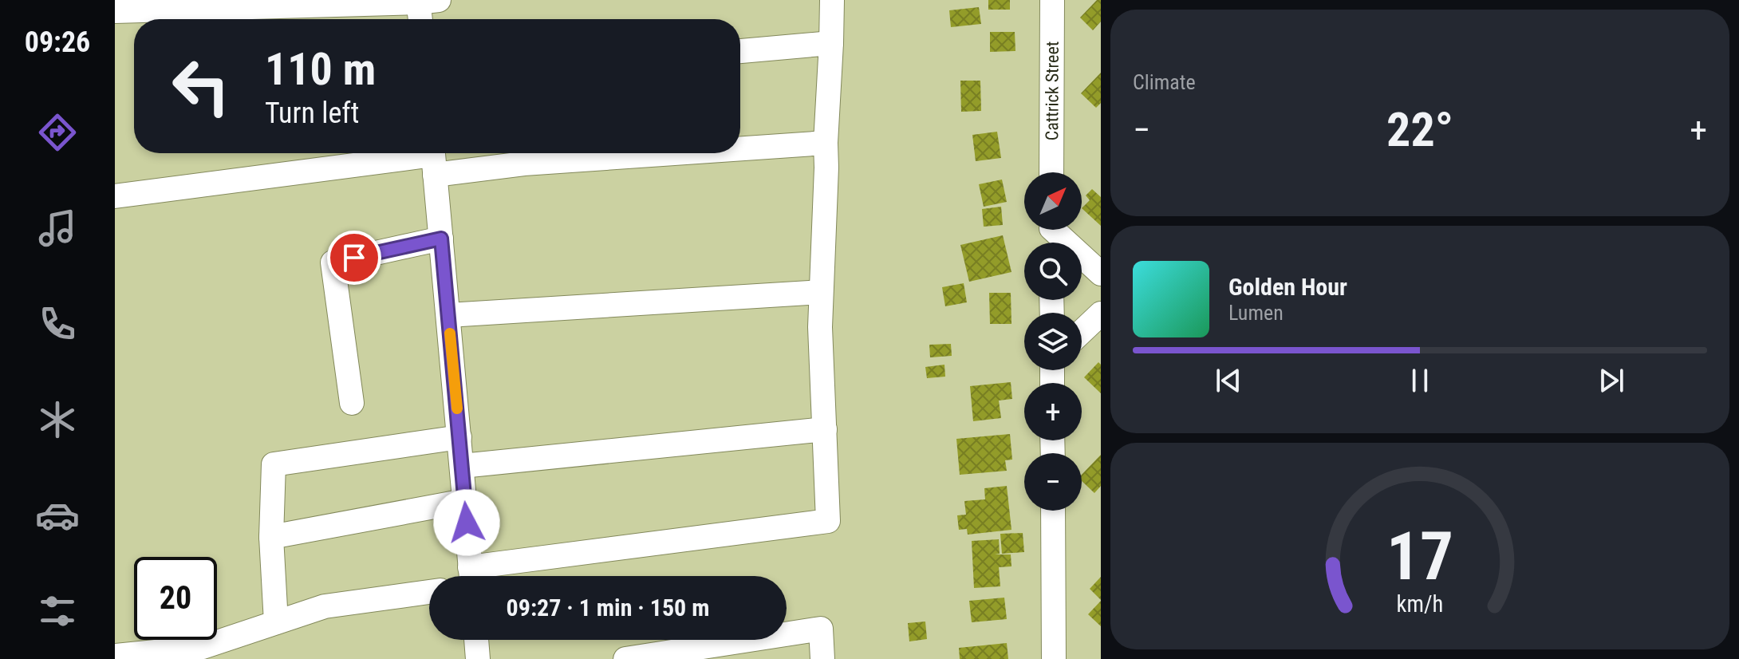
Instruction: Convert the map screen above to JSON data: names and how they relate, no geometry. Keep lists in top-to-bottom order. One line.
{"streets":{"street":["Cattrick Street"]},"north":"top right","page":{"tabs":"09:26","tile":"Climate","turn":["110 m","Turn left"],"heat":["−","22°","+"],"map_buttons":["+","−"],"song":["Golden Hour","Lumen"],"limit":"20","trip":"09:27 · 1 min · 150 m","gauge":["17","km/h"]}}
